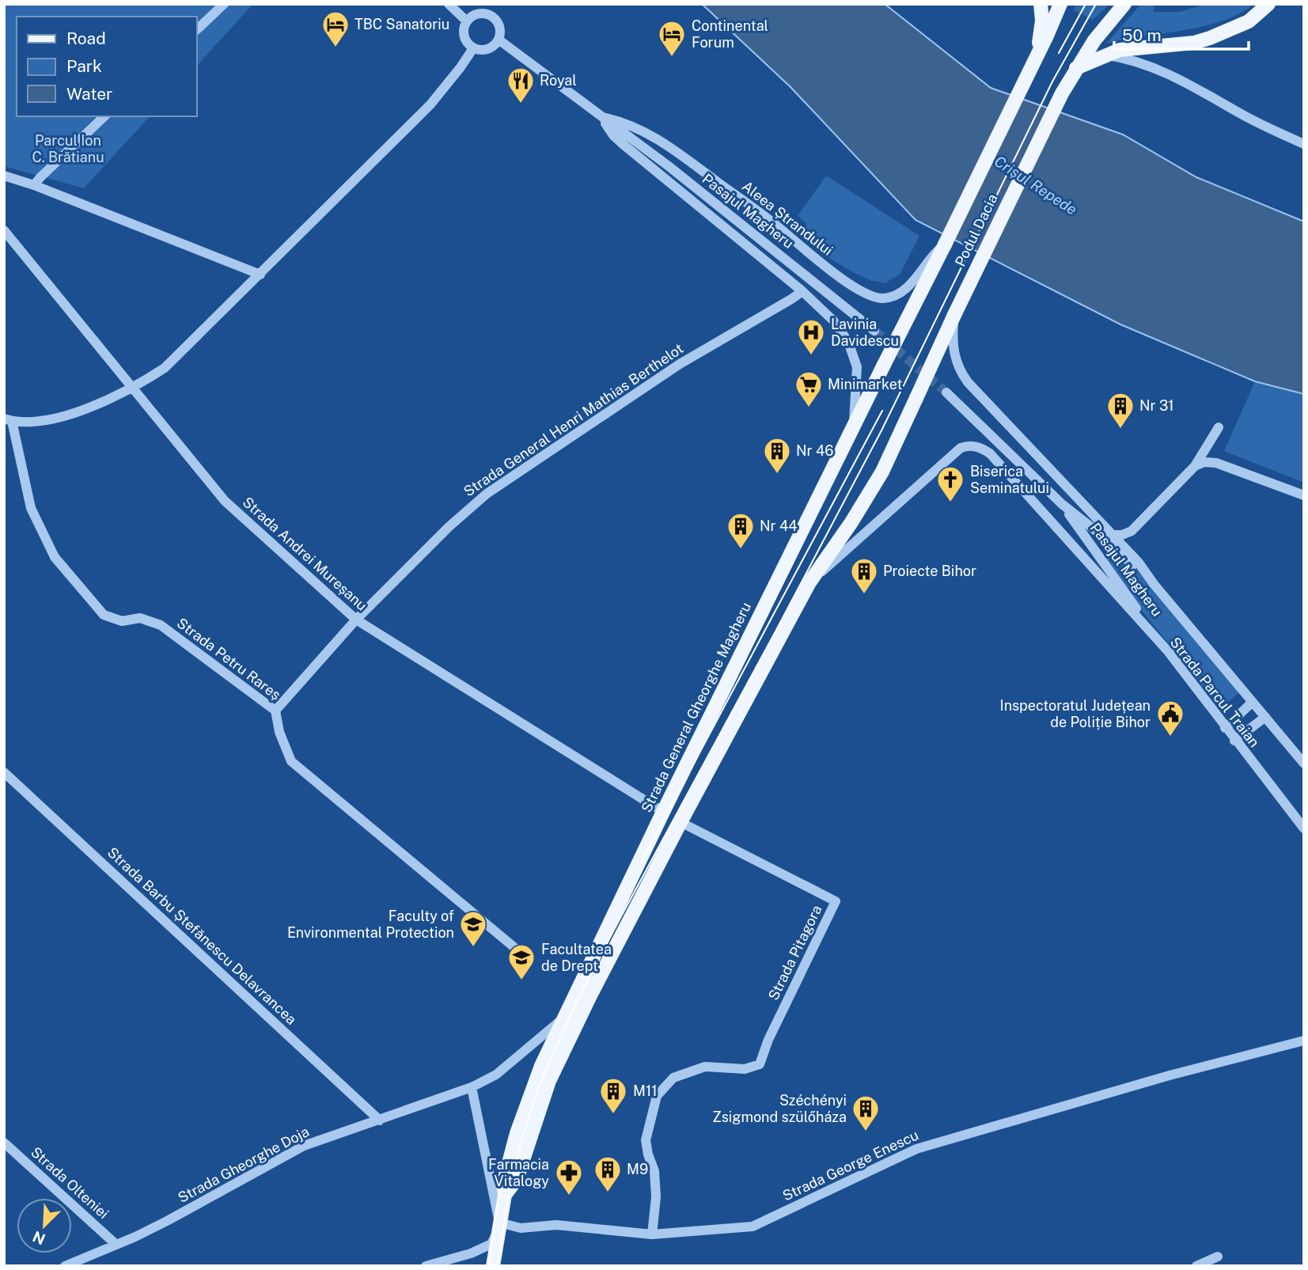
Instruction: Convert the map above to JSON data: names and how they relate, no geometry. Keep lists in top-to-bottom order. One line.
{"streets":{"main road":["Podul Dacia","Strada General Gheorghe Magheru"],"street":["Pasajul Magheru","Aleea Ștrandului","Strada General Henri Mathias Berthelot","Strada Andrei Mureșanu","Strada Petru Rareș","Strada Parcul Traian","Strada Barbu Ștefănescu Delavrancea","Strada Pitagora","Strada Gheorghe Doja","Strada George Enescu","Strada Olteniei"]},"crossings":[["Pasajul Magheru","Aleea Ștrandului"],["Pasajul Magheru","Strada Parcul Traian"],["Aleea Ștrandului","Podul Dacia"],["Aleea Ștrandului","Strada General Henri Mathias Berthelot"],["Aleea Ștrandului","Strada General Gheorghe Magheru"],["Podul Dacia","Strada General Gheorghe Magheru"],["Strada General Henri Mathias Berthelot","Strada Andrei Mureșanu"],["Strada General Henri Mathias Berthelot","Strada Petru Rareș"],["Strada Andrei Mureșanu","Strada General Gheorghe Magheru"],["Strada Parcul Traian","Strada General Gheorghe Magheru"],["Strada General Gheorghe Magheru","Strada Pitagora"],["Strada General Gheorghe Magheru","Strada Gheorghe Doja"],["Strada General Gheorghe Magheru","Strada George Enescu"],["Strada Barbu Ștefănescu Delavrancea","Strada Gheorghe Doja"],["Strada Pitagora","Strada George Enescu"],["Strada Gheorghe Doja","Strada Olteniei"]],"water":["Crișul Repede"],"parks":["Parcul Ion C. Brătianu"],"places":{"hotel":["TBC Sanatoriu","Continental Forum"],"restaurant":["Royal"],"hospital":["Lavinia Davidescu"],"supermarket":["Minimarket"],"building":["Nr 31","Nr 46","Nr 44","Proiecte Bihor","M11","Széchényi Zsigmond szülőháza","M9"],"church":["Biserica Seminatului"],"public building":["Inspectoratul Județean de Poliție Bihor"],"school or university":["Faculty of Environmental Protection","Facultatea de Drept"],"pharmacy":["Farmacia Vitalogy"]},"legend":["Road","Park","Water"],"scale_bar":"50 m","north":"bottom left"}
